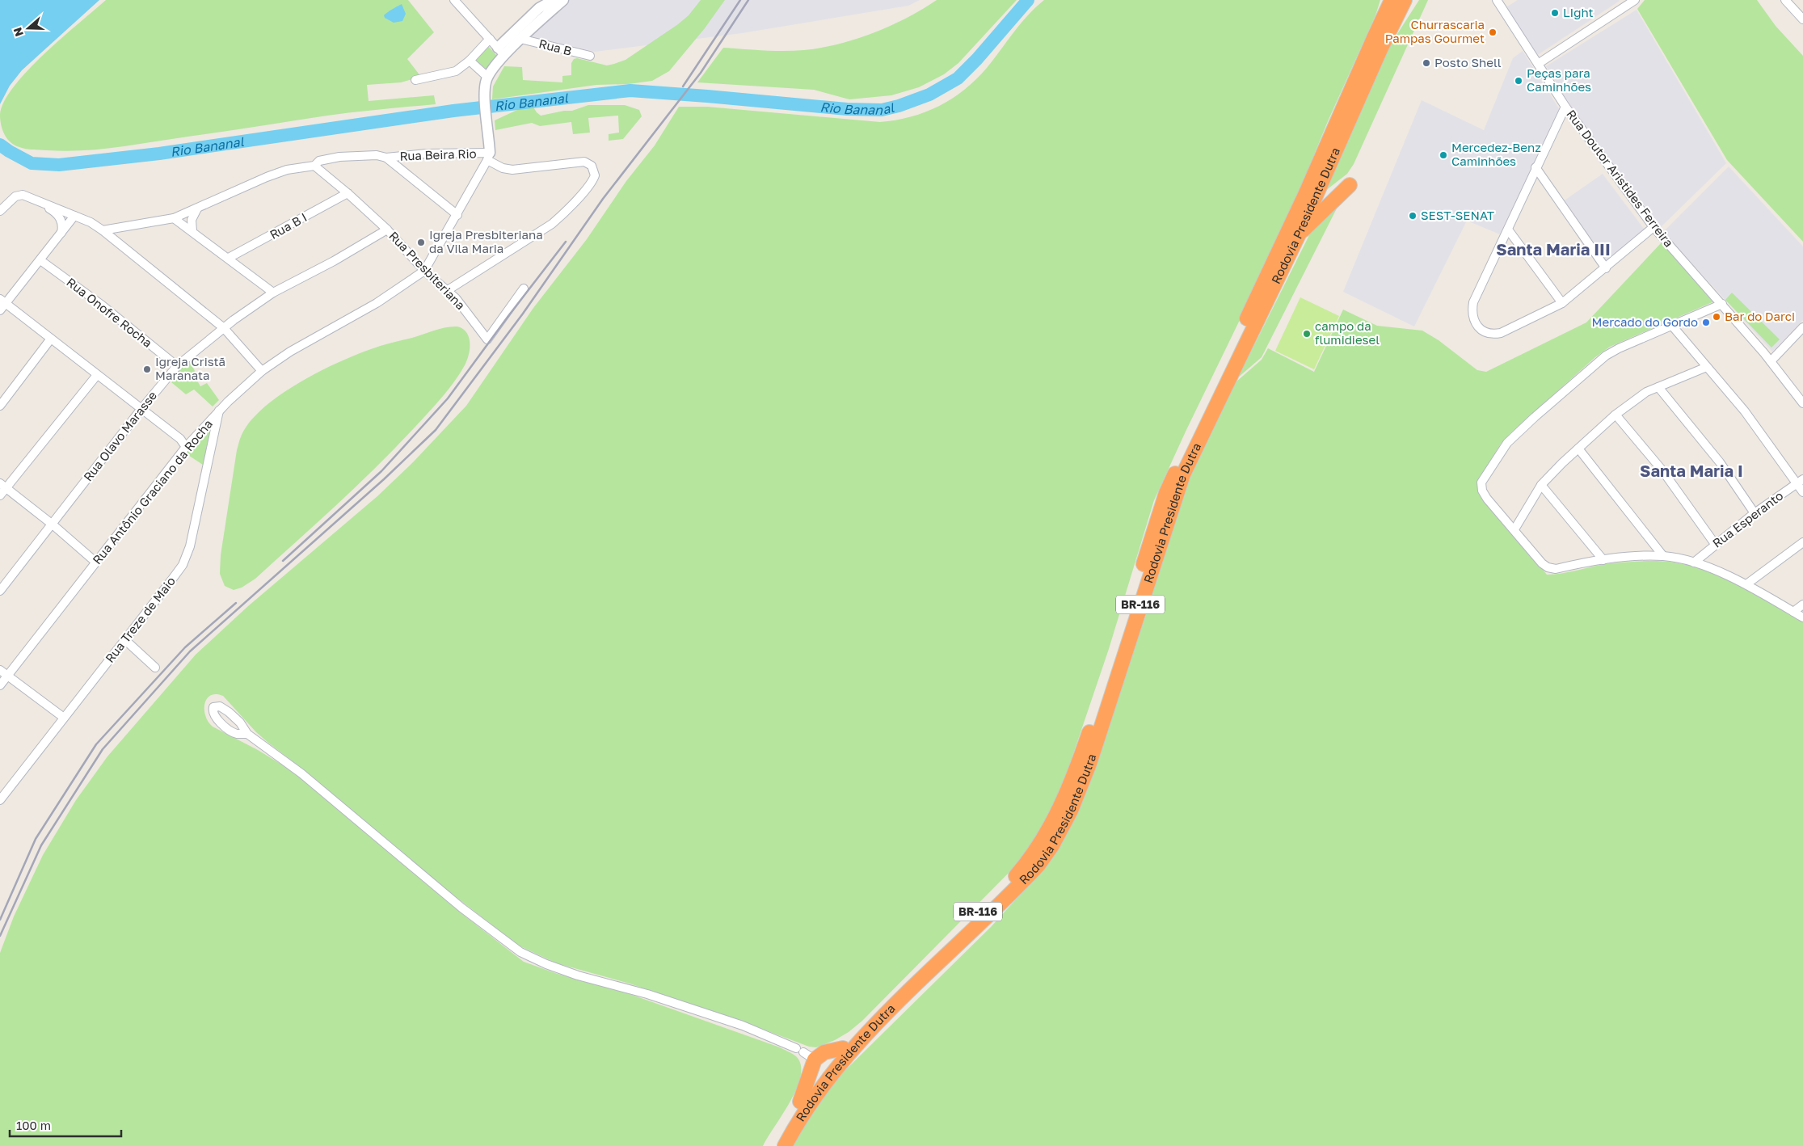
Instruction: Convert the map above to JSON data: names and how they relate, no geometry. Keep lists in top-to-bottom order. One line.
{"streets":{"highway":["Rodovia Presidente Dutra","BR-116"],"street":["Rua B","Rua Beira Rio","Rua Doutor Aristides Ferreira","Rua B I","Rua Presbiteriana","Rua Onofre Rocha","Rua Olavo Marasse","Rua Antônio Graciano da Rocha","Rua Esperanto","Rua Treze de Maio"]},"crossings":[["Rua Beira Rio","Rua Antônio Graciano da Rocha"],["Rua B I","Rua Presbiteriana"],["Rua Presbiteriana","Rua Olavo Marasse"],["Rua Presbiteriana","Rua Antônio Graciano da Rocha"],["Rua Onofre Rocha","Rua Olavo Marasse"],["Rua Antônio Graciano da Rocha","Rua Treze de Maio"]],"districts":["Santa Maria III","Santa Maria I"],"water":["Rio Bananal"],"places":["LIght","Churrascaria Pampas Gourmet","Posto Shell","Peças para Caminhões","Mercedez-Benz Caminhões","SEST-SENAT","Igreja Presbiteriana da Vila Maria","Bar do Darci","Mercado do Gordo","campo da flumidiesel","Igreja Cristã Maranata"],"scale_bar":"100 m","north":"left"}
